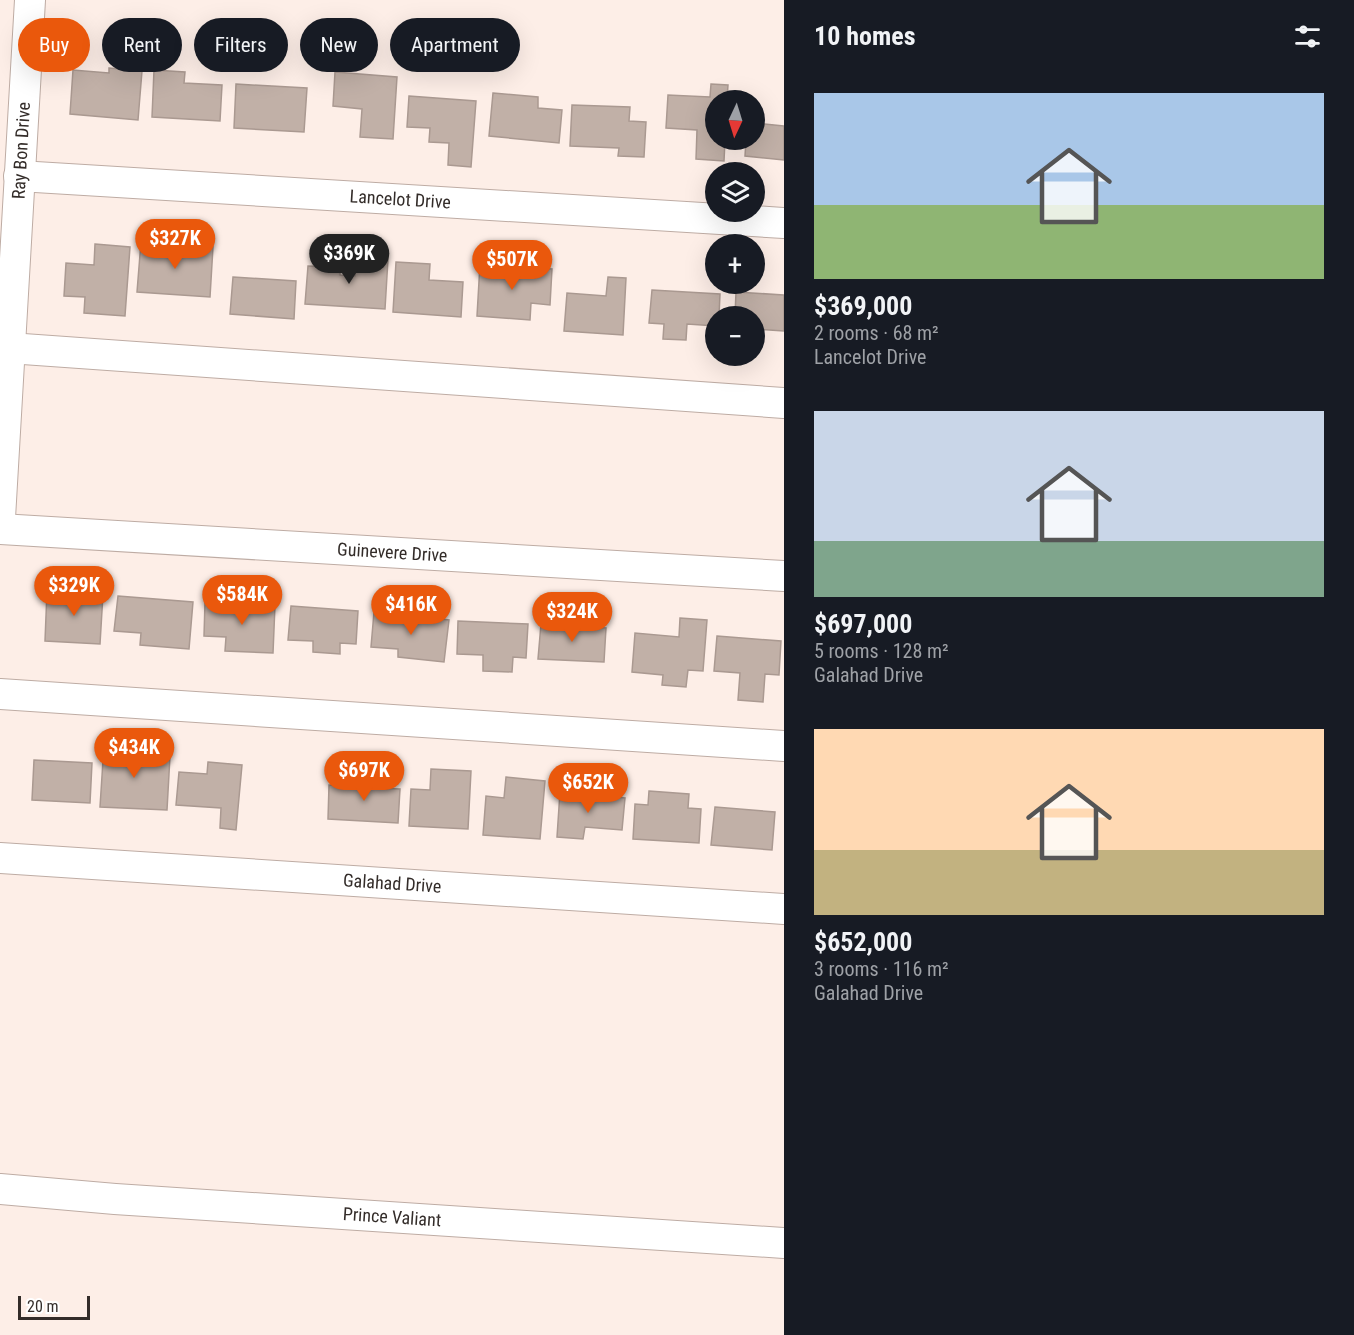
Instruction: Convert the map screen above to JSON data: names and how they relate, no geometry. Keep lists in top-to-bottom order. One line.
{"streets":{"street":["Ray Bon Drive","Lancelot Drive","Guinevere Drive","Galahad Drive","Prince Valiant"]},"crossings":[["Ray Bon Drive","Lancelot Drive"]],"scale_bar":"20 m","north":"bottom","page":{"heading":"10 homes","chip":["Buy","Rent","Filters","New","Apartment"],"list":[{"name":"$369,000","note":"2 rooms · 68 m² · Lancelot Drive"},{"name":"$697,000","note":"5 rooms · 128 m² · Galahad Drive"},{"name":"$652,000","note":"3 rooms · 116 m² · Galahad Drive"}],"map_buttons":["+","−"],"price":["$327K","$369K","$507K","$329K","$584K","$416K","$324K","$434K","$697K","$652K"],"scale":"20 m"}}
